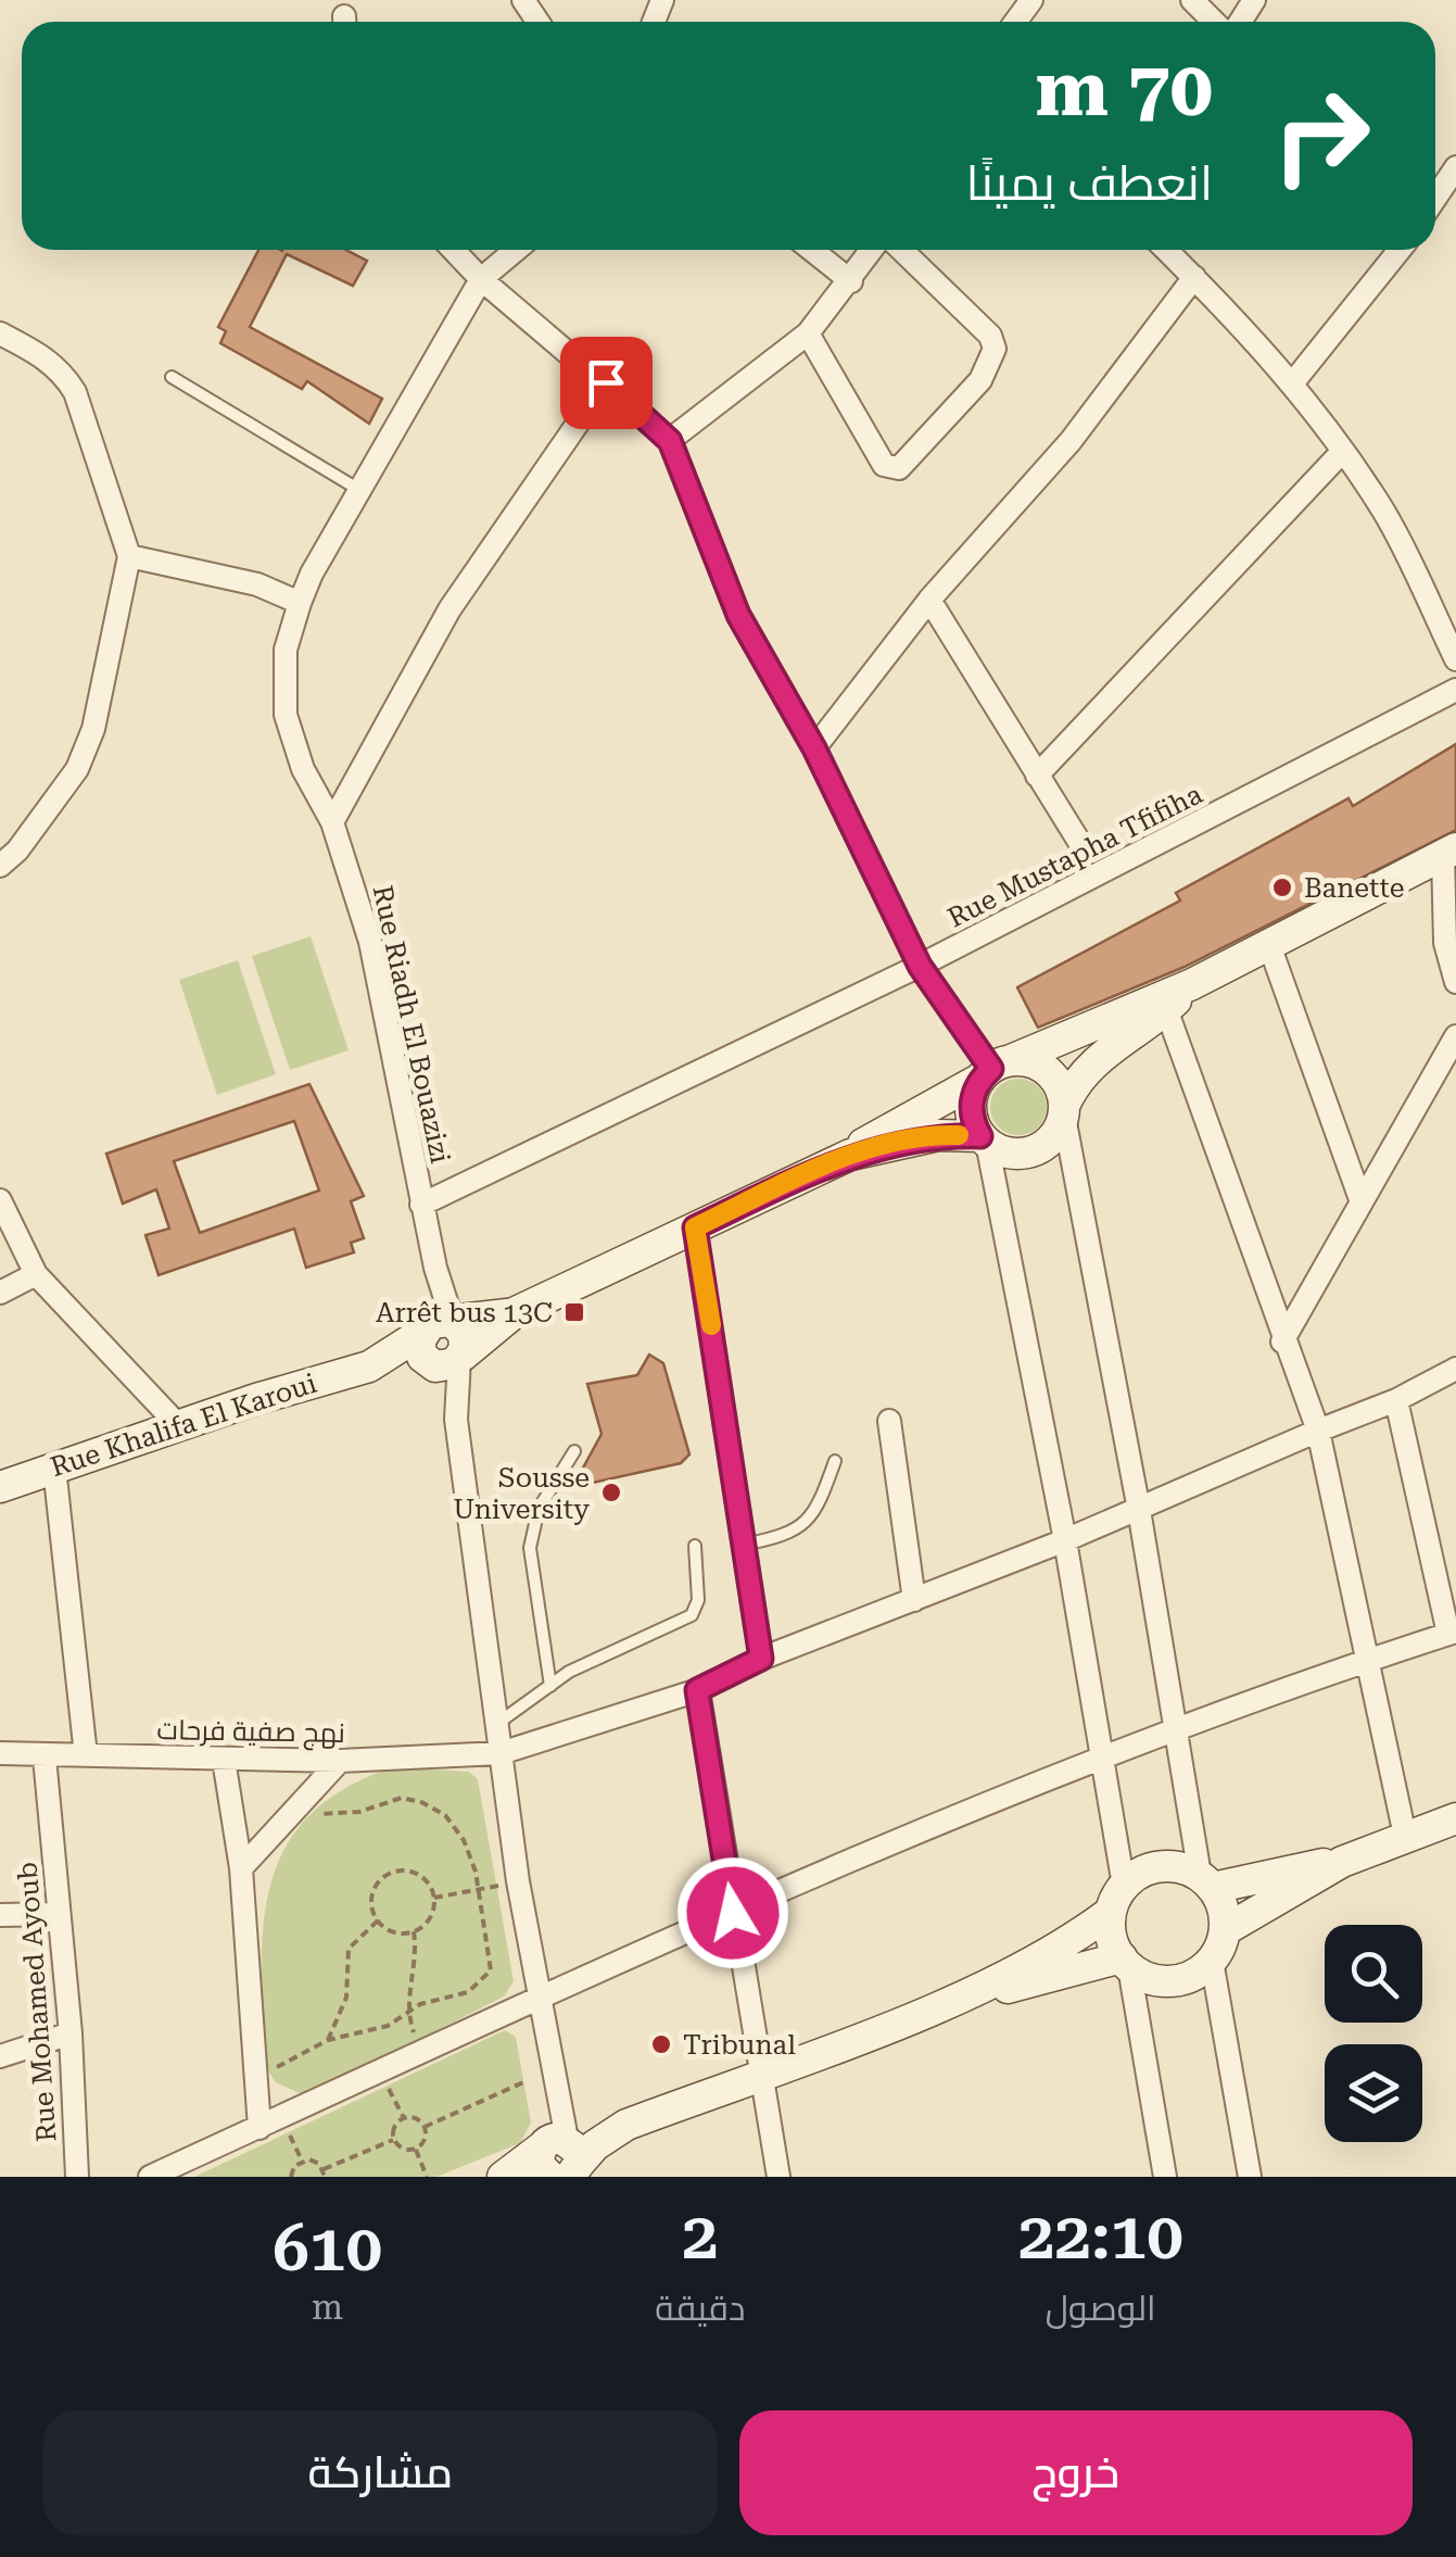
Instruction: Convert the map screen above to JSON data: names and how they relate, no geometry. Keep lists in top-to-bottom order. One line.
{"streets":{"main road":["Rue Khalifa El Karoui"],"street":["Rue Mustapha Tfifiha","Rue Riadh El Bouazizi","نهج صفية فرحات","Rue Mohamed Ayoub"]},"crossings":[["Rue Mustapha Tfifiha","Rue Riadh El Bouazizi"],["Rue Riadh El Bouazizi","Rue Khalifa El Karoui"],["نهج صفية فرحات","Rue Mohamed Ayoub"]],"places":{"other":["Banette","Sousse University","Tribunal"],"transit":["Arrêt bus 13C"]},"page":{"turn":["70 m","انعطف يمينًا"],"eta":["22:10","الوصول","2","دقيقة","610","m"],"buttons":["خروج","مشاركة"]}}
